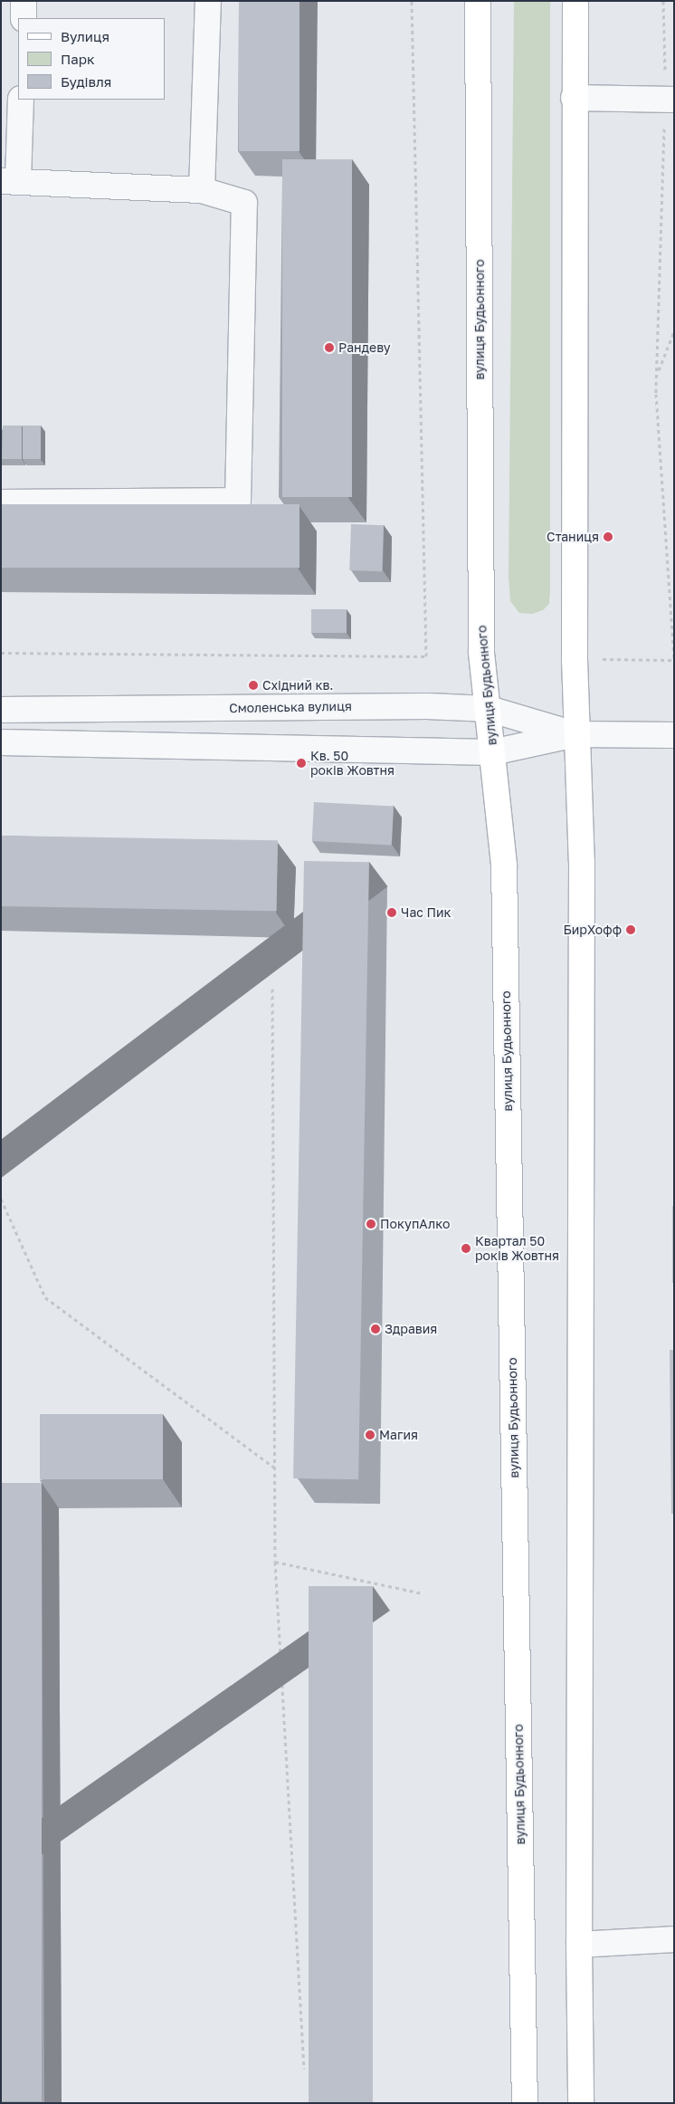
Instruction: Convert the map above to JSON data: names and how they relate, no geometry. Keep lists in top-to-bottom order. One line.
{"streets":{"main road":["вулиця Будьонного"],"street":["Смоленська вулиця"]},"crossings":[["вулиця Будьонного","Смоленська вулиця"]],"places":["Рандеву","Станиця","Східний кв.","Кв. 50 років Жовтня","Час Пик","БирХофф","ПокупАлко","Квартал 50 років Жовтня","Здравия","Магия"],"legend":["Вулиця","Парк","Будівля"]}
